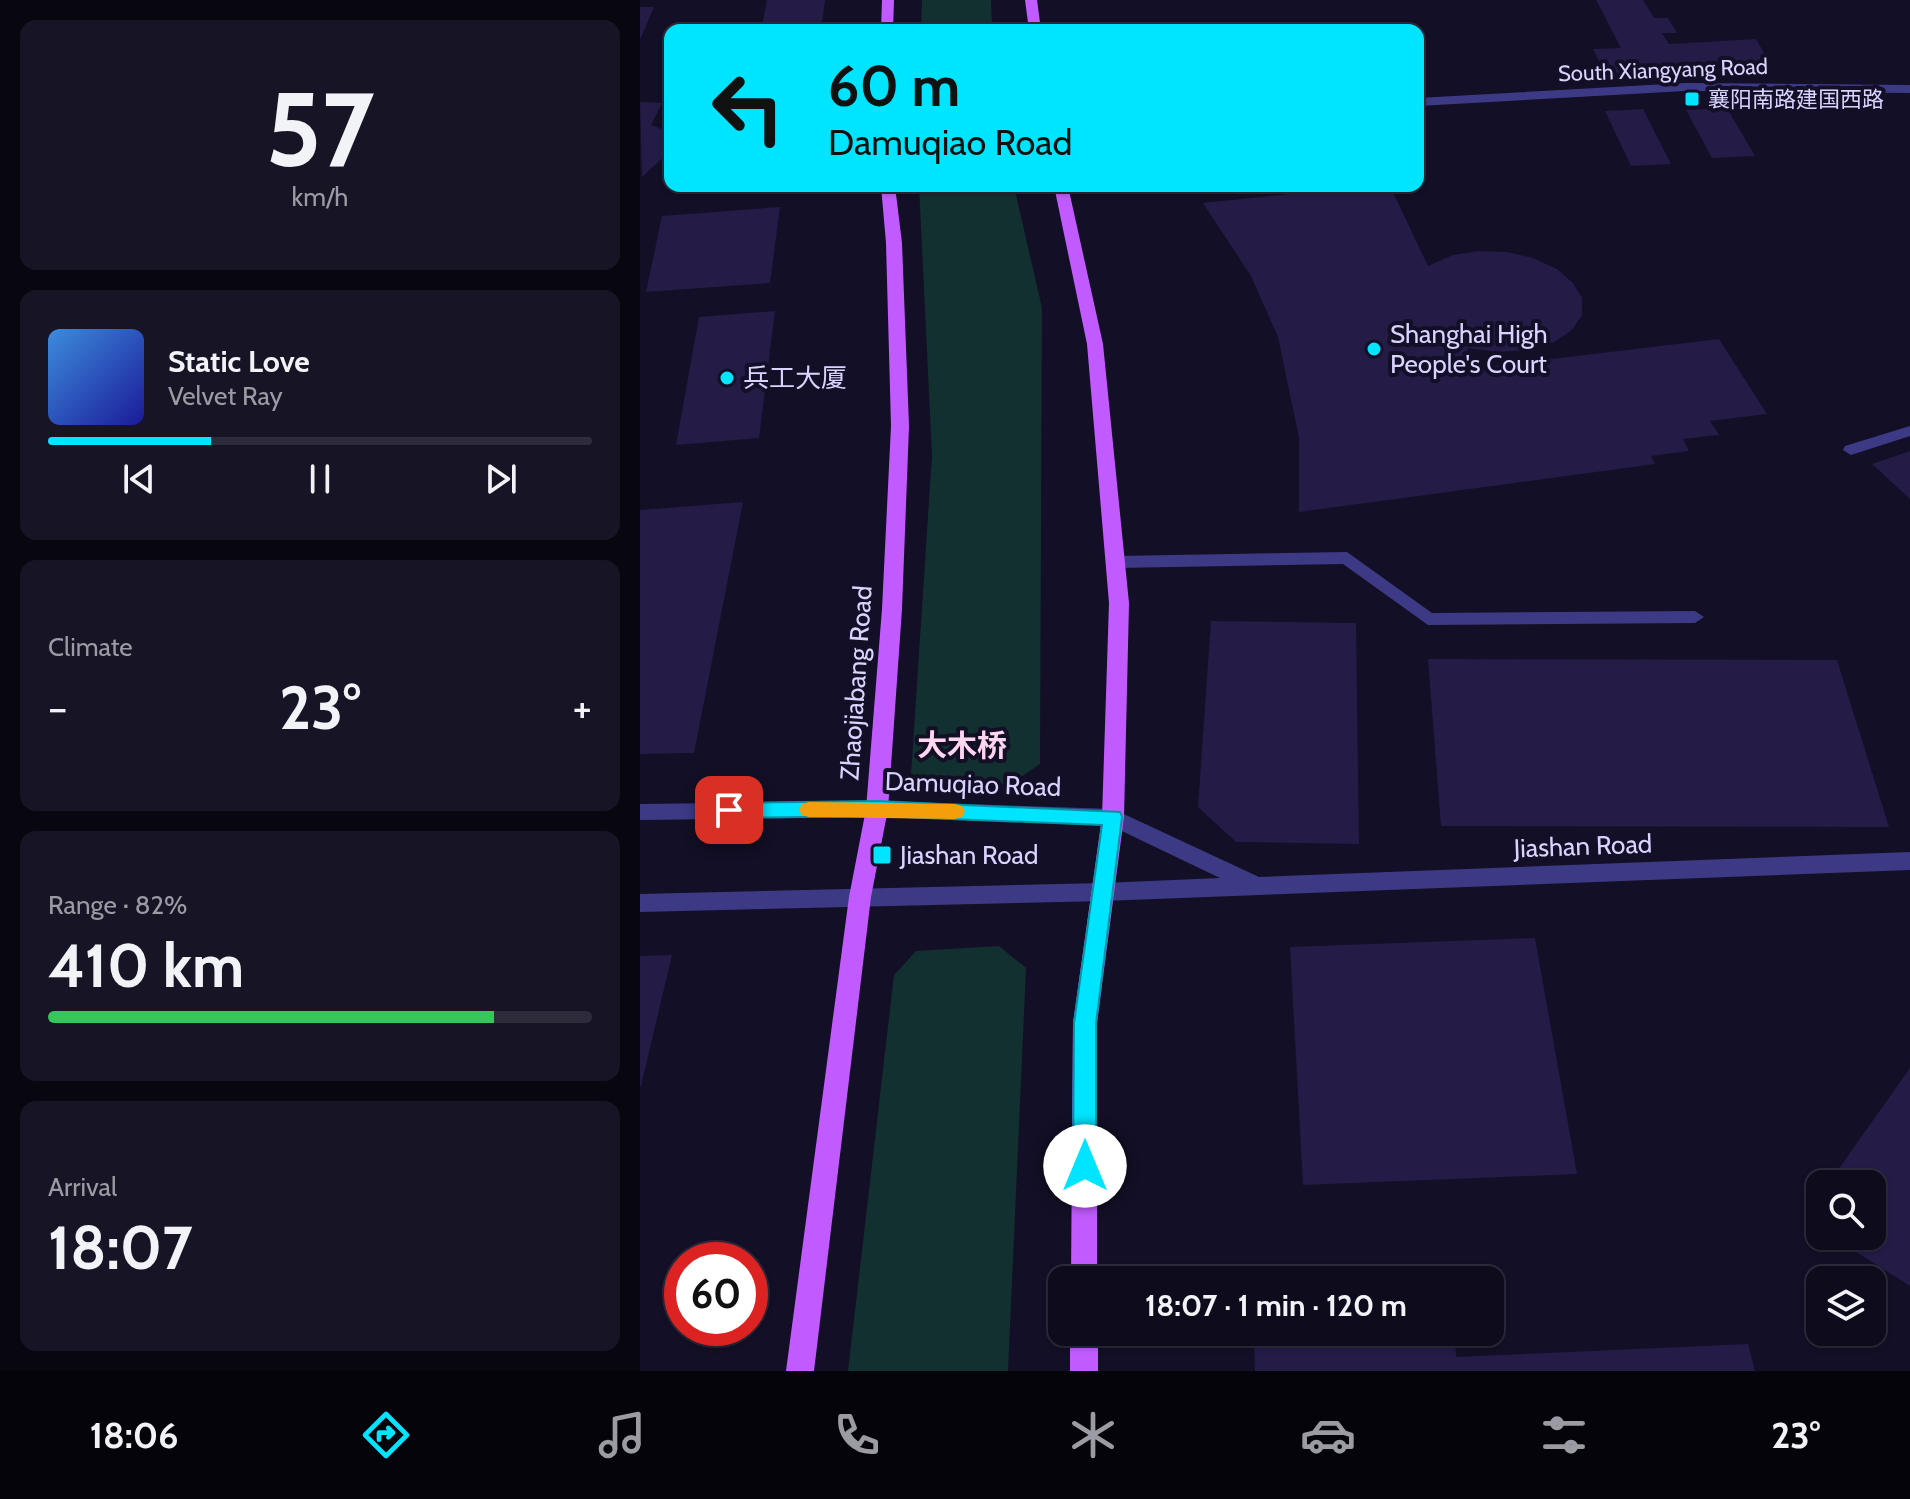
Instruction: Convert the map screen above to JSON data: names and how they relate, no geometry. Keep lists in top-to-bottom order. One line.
{"streets":{"main road":["Zhaojiabang Road"],"street":["South Xiangyang Road","Damuqiao Road","Jiashan Road"]},"crossings":[["Zhaojiabang Road","Damuqiao Road"],["Damuqiao Road","Jiashan Road"]],"districts":["大木桥"],"places":{"transit":["襄阳南路建国西路","Jiashan Road"],"other":["Shanghai High People's Court","兵工大厦"]},"page":{"tile":[["57","km/h"],"Climate",["Range · 82%","410 km"],["Arrival","18:07"]],"turn":["60 m","Damuqiao Road"],"song":["Static Love","Velvet Ray"],"heat":["−","23°","+"],"limit":"60","trip":"18:07 · 1 min · 120 m","tabs":["18:06","23°"]}}
